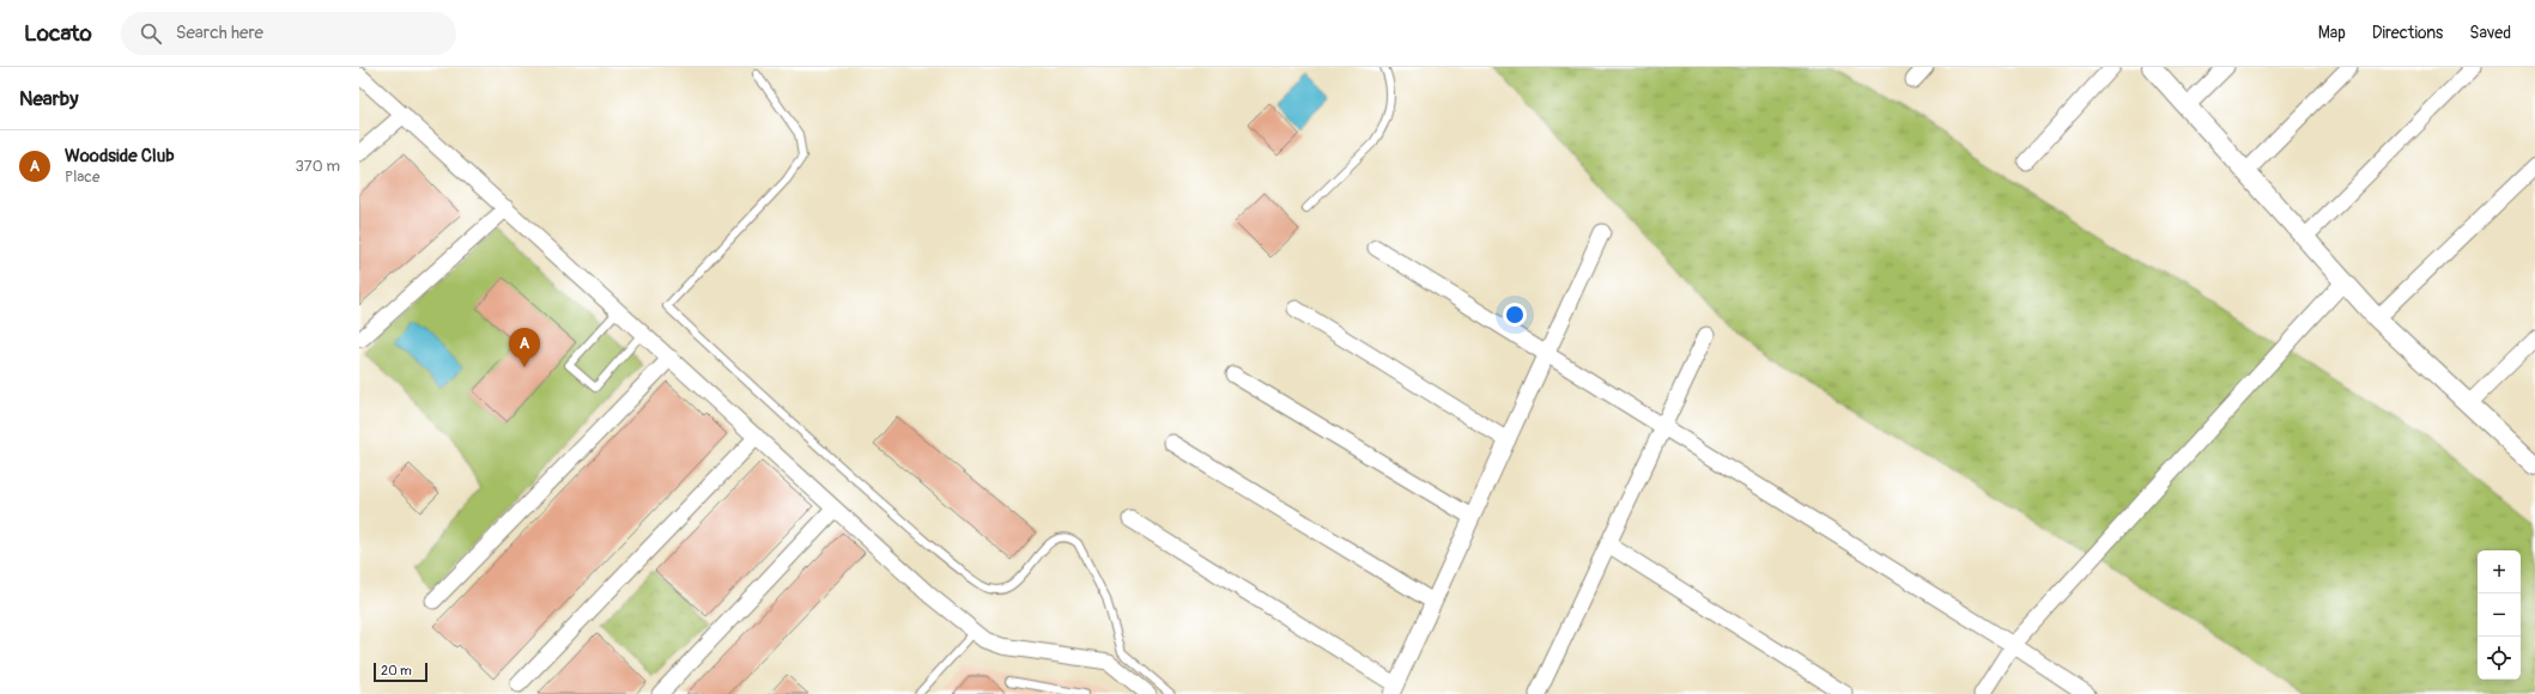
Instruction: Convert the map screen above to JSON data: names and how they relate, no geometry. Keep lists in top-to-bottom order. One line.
{"scale_bar":"20 m","page":{"header":"Locato","search":"Search here","nav":["Map","Directions","Saved"],"heading":"Nearby","list":[{"mark":"A","name":"Woodside Club","note":"Place","value":"370 m"}],"pins":"A","map_buttons":["+","−"],"scale":"20 m"}}
